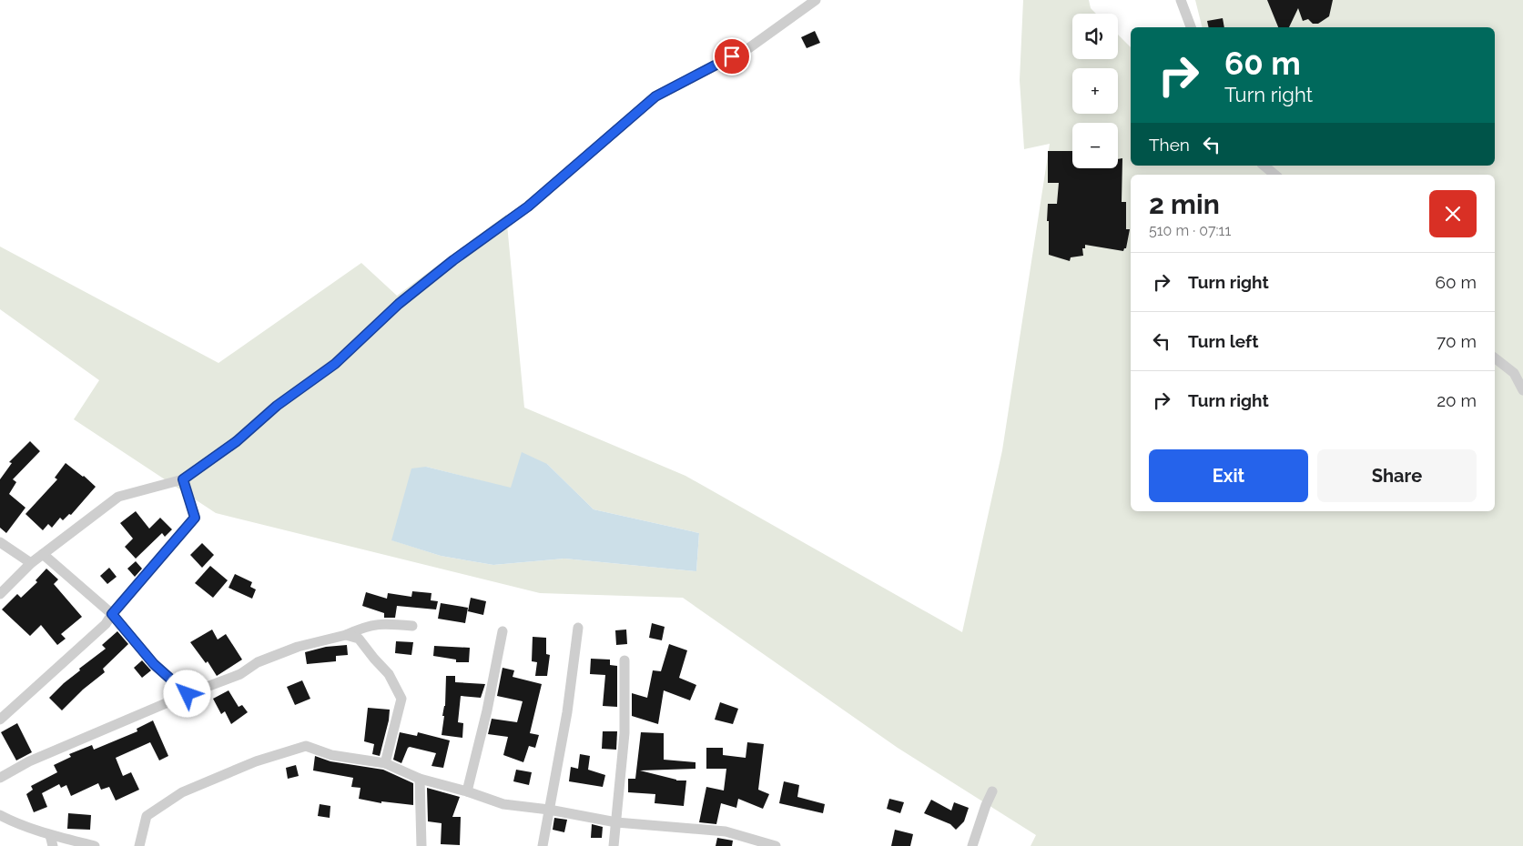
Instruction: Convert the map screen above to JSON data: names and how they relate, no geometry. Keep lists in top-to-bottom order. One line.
{"page":{"map_buttons":["+","−"],"turn":["60 m","Turn right"],"then":"Then","heading":["2 min","510 m · 07:11"],"list":[{"name":"Turn right","value":"60 m"},{"name":"Turn left","value":"70 m"},{"name":"Turn right","value":"20 m"}],"buttons":["Exit","Share"]}}
